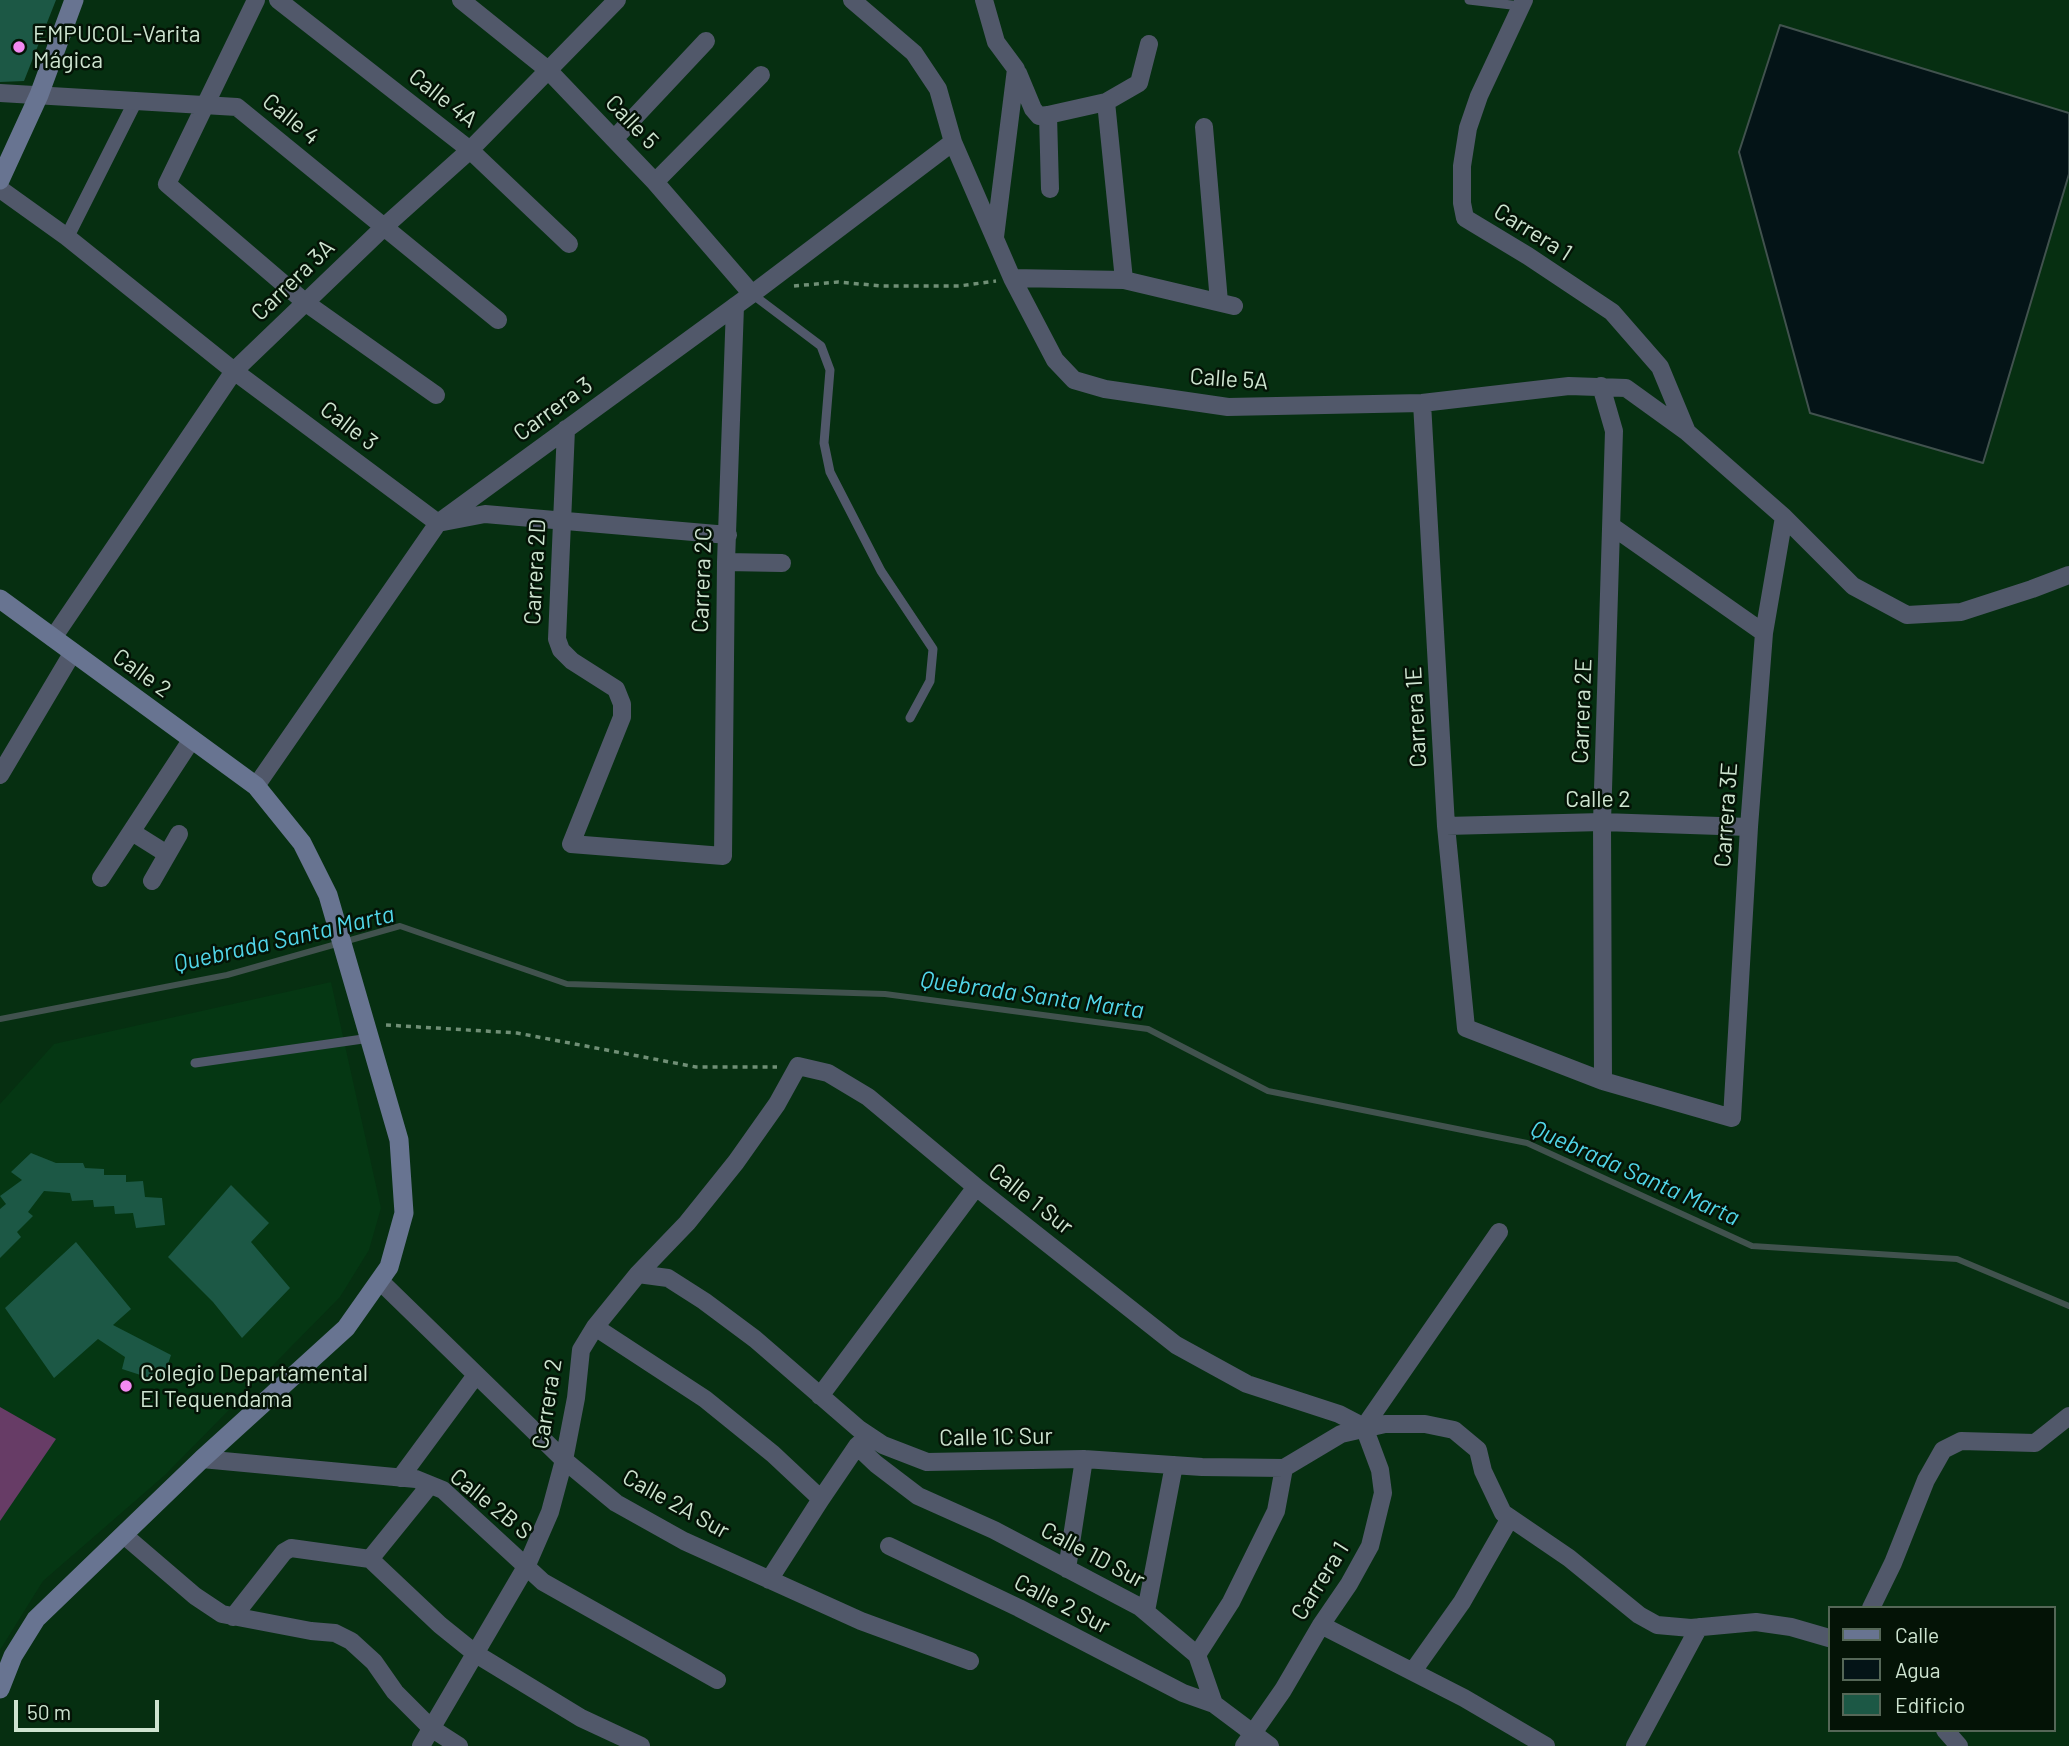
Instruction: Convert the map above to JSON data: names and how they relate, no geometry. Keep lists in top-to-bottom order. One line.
{"streets":{"main road":["Calle 2"],"street":["Calle 4A","Calle 4","Calle 5","Carrera 1","Carrera 3A","Calle 5A","Carrera 3","Calle 3","Carrera 2D","Carrera 2C","Carrera 2E","Carrera 1E","Carrera 3E","Calle 1 Sur","Carrera 2","Calle 1C Sur","Calle 2B S","Calle 2A Sur","Calle 1D Sur","Calle 2 Sur"]},"crossings":[["Calle 4A","Carrera 3A"],["Calle 4","Carrera 3A"],["Calle 5","Carrera 3A"],["Calle 5","Carrera 3"],["Carrera 1","Calle 5A"],["Carrera 1","Calle 1 Sur"],["Carrera 3A","Calle 3"],["Carrera 3A","Calle 2"],["Calle 5A","Carrera 3"],["Calle 5A","Carrera 2E"],["Calle 5A","Carrera 1E"],["Calle 5A","Carrera 3E"],["Carrera 3","Calle 3"],["Carrera 3","Carrera 2D"],["Carrera 3","Carrera 2C"],["Carrera 3","Calle 2"],["Carrera 2D","Carrera 2C"],["Calle 2","Carrera 2E"],["Calle 2","Carrera 1E"],["Calle 2","Carrera 3E"],["Calle 2","Calle 2B S"],["Calle 2","Calle 2A Sur"],["Carrera 2E","Carrera 1E"],["Carrera 2E","Carrera 3E"],["Carrera 1E","Carrera 3E"],["Calle 1 Sur","Carrera 2"],["Carrera 2","Calle 1C Sur"],["Carrera 2","Calle 2B S"],["Carrera 2","Calle 2A Sur"],["Calle 1C Sur","Calle 1D Sur"]],"water":["Quebrada Santa Marta"],"places":["EMPUCOL-Varita Mágica","Colegio Departamental El Tequendama"],"legend":["Calle","Agua","Edificio"],"scale_bar":"50 m"}
